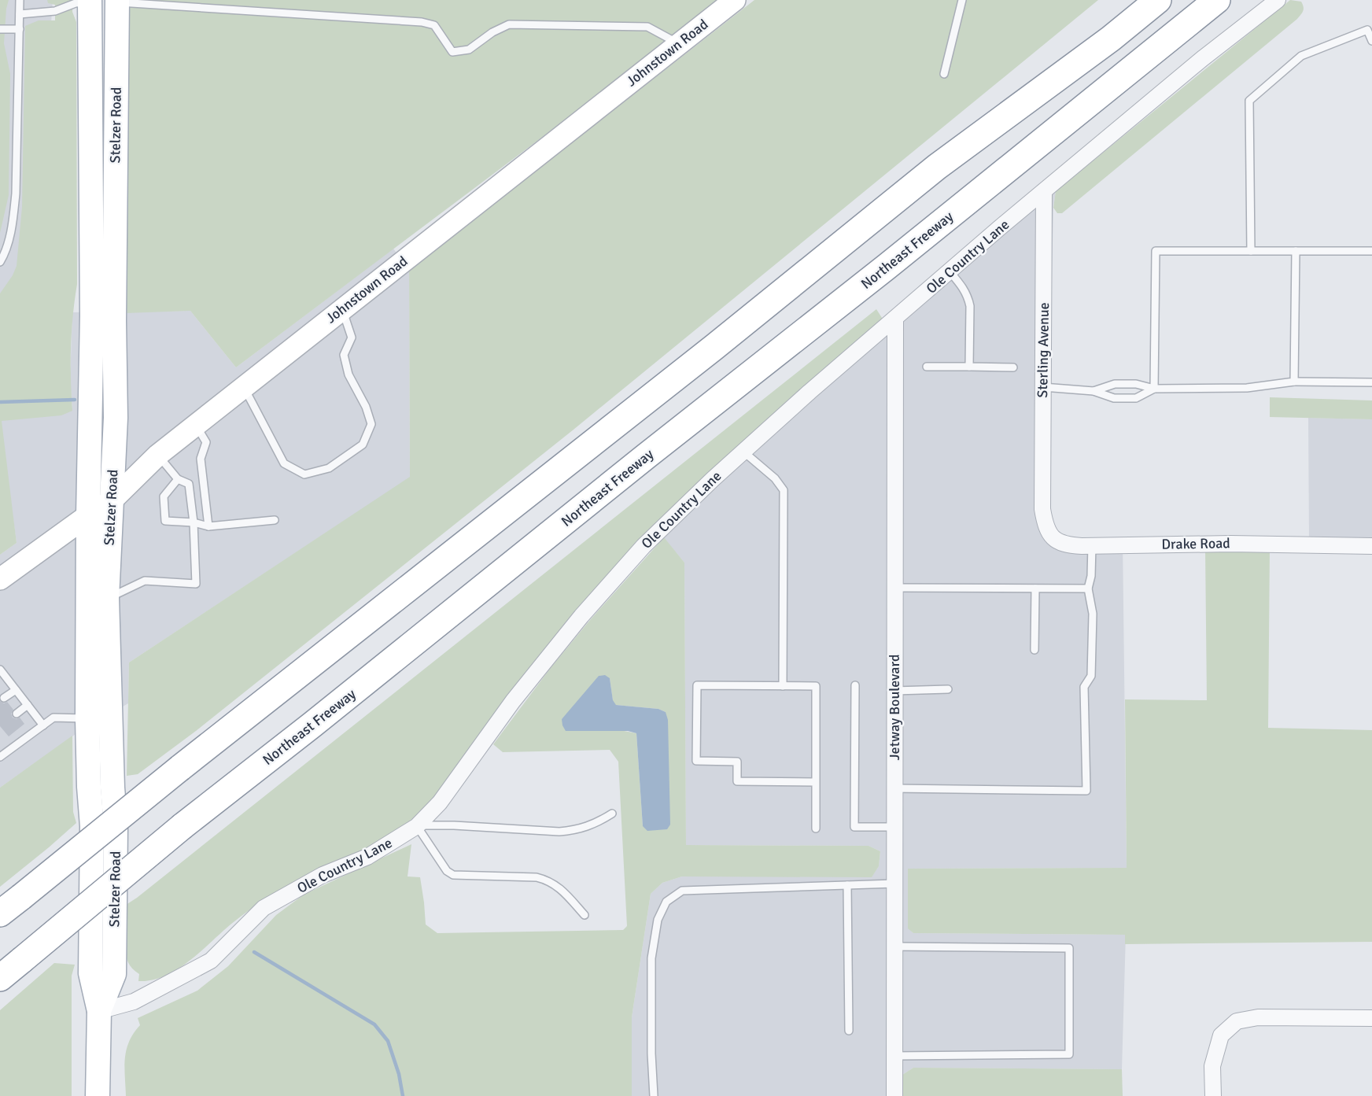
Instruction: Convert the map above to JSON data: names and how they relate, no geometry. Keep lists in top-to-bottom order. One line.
{"streets":{"highway":["Northeast Freeway"],"main road":["Johnstown Road","Stelzer Road"],"street":["Ole Country Lane","Sterling Avenue","Drake Road","Jetway Boulevard"]},"crossings":[["Johnstown Road","Stelzer Road"],["Stelzer Road","Ole Country Lane"],["Ole Country Lane","Sterling Avenue"],["Ole Country Lane","Jetway Boulevard"],["Sterling Avenue","Drake Road"]]}
